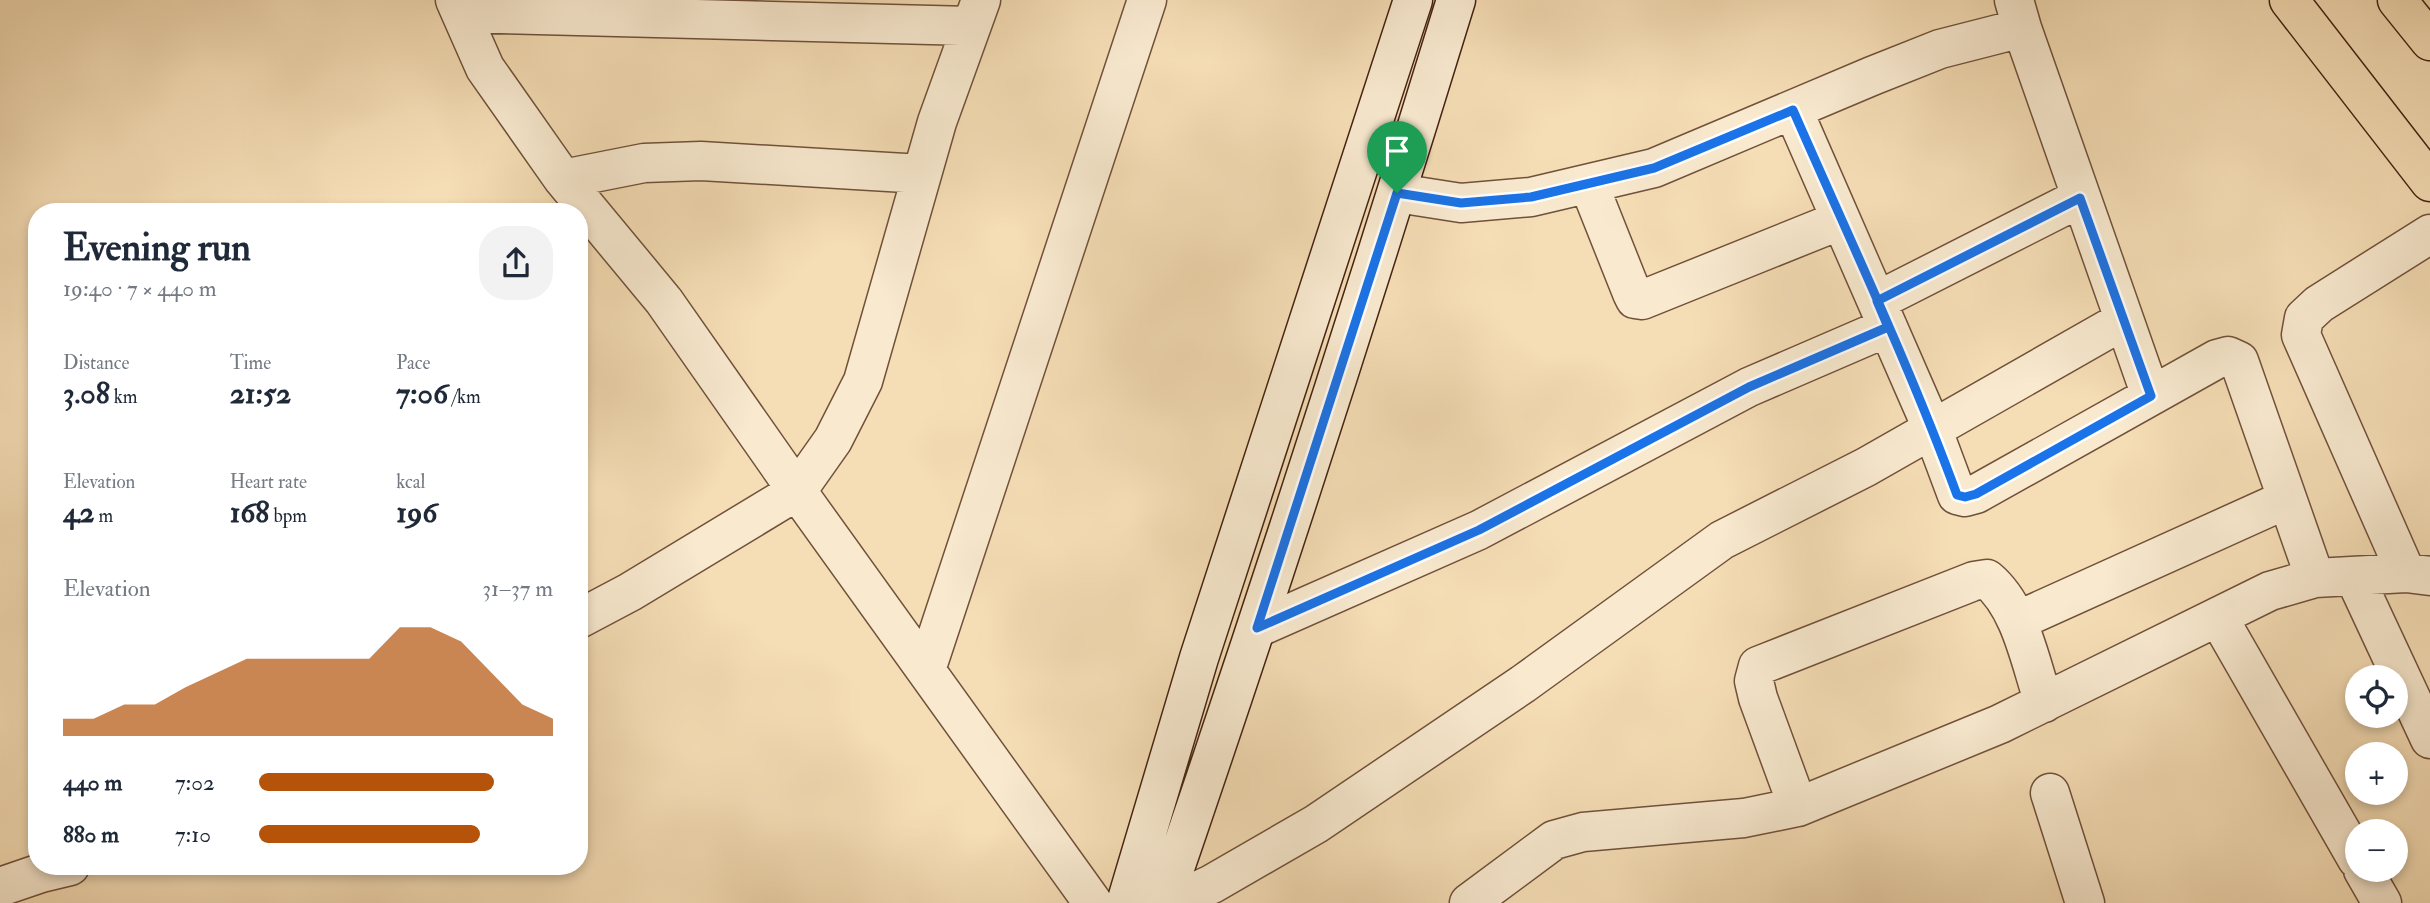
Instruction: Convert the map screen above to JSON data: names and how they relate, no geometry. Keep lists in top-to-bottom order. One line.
{"page":{"heading":["Evening run","19:40 · 7 × 440 m"],"stats":[["Distance","3.08 km"],["Time","21:52"],["Pace","7:06 /km"],["Elevation","42 m"],["Heart rate","168 bpm"],["kcal","196"]],"chart":["Elevation","31–37 m"],"map_buttons":["+","−"],"list":[{"name":"440 m","note":"7:02"},{"name":"880 m","note":"7:10"}]}}
